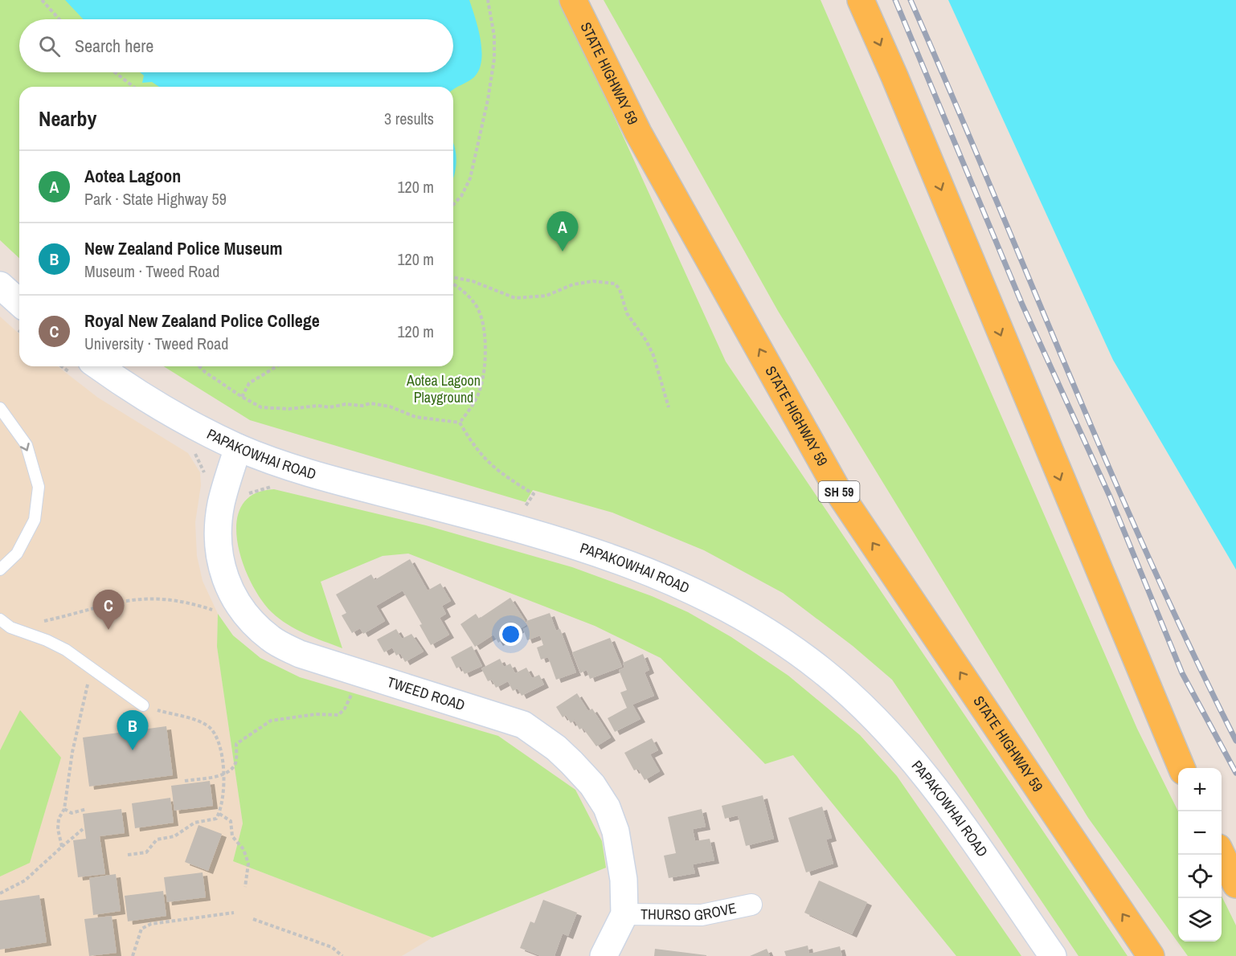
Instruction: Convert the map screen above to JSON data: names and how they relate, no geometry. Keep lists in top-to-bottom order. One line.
{"streets":{"main road":["STATE HIGHWAY 59","SH 59"],"street":["PAPAKOWHAI ROAD","TWEED ROAD","THURSO GROVE"]},"crossings":[["PAPAKOWHAI ROAD","TWEED ROAD"],["TWEED ROAD","THURSO GROVE"]],"parks":["Aotea Lagoon Playground"],"page":{"search":"Search here","heading":["Nearby","3 results"],"list":[{"mark":"A","name":"Aotea Lagoon","note":"Park · State Highway 59","value":"120 m"},{"mark":"B","name":"New Zealand Police Museum","note":"Museum · Tweed Road","value":"120 m"},{"mark":"C","name":"Royal New Zealand Police College","note":"University · Tweed Road","value":"120 m"}],"pins":["A","C","B"],"map_buttons":["+","−"]}}
